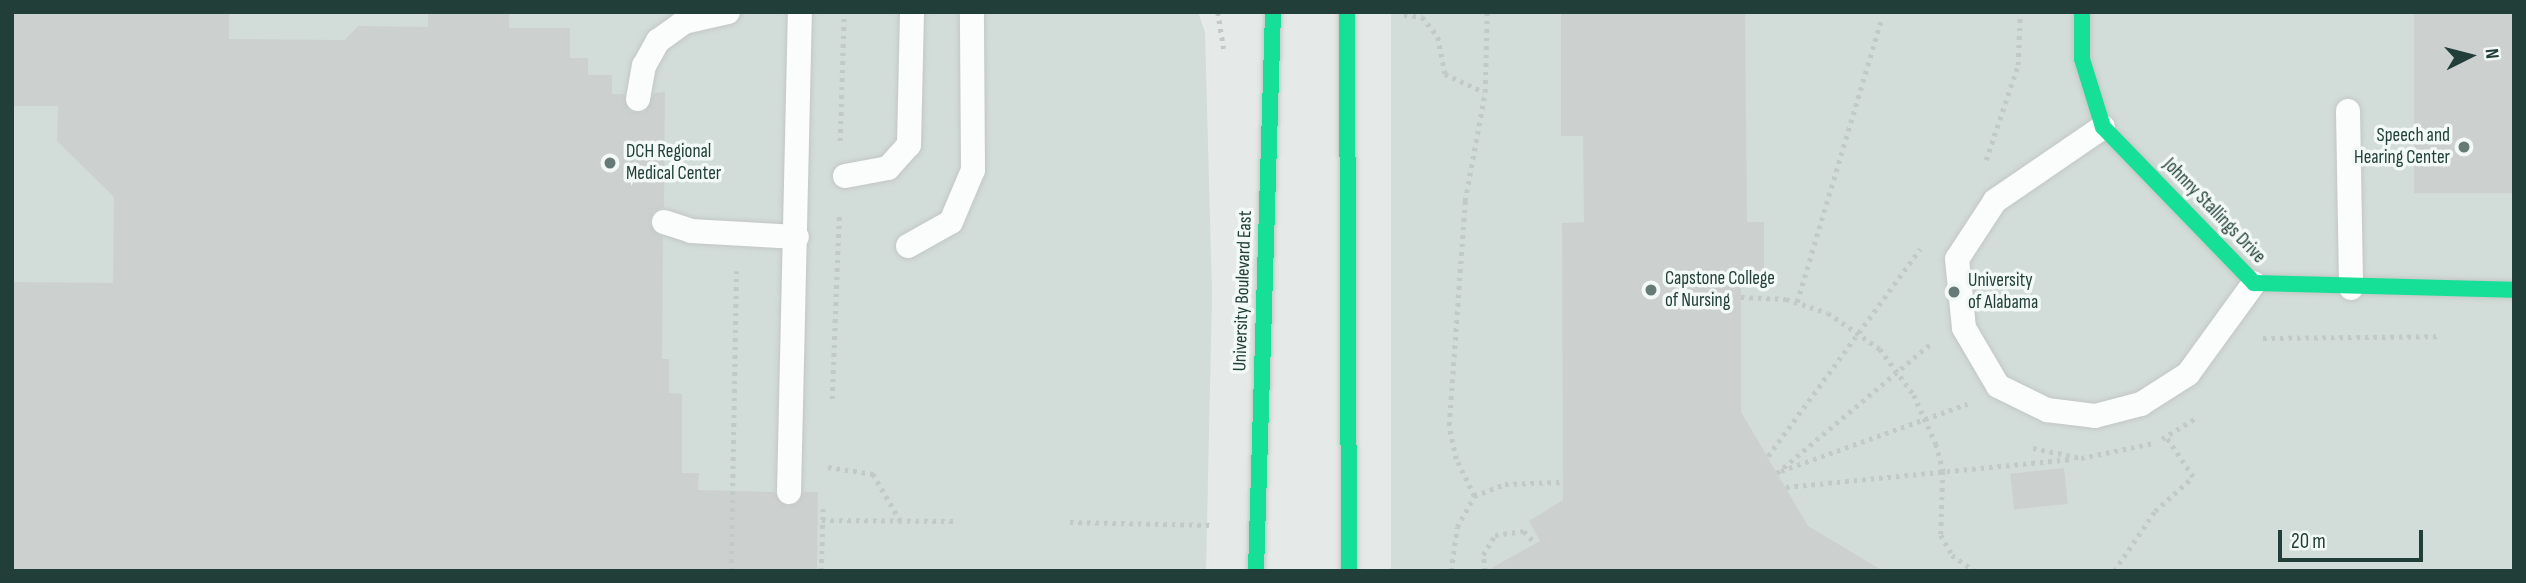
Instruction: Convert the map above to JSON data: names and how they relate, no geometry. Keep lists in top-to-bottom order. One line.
{"streets":{"main road":["Johnny Stallings Drive","University Boulevard East"]},"places":["Speech and Hearing Center","DCH Regional Medical Center","Capstone College of Nursing","University of Alabama"],"scale_bar":"20 m","north":"right"}
